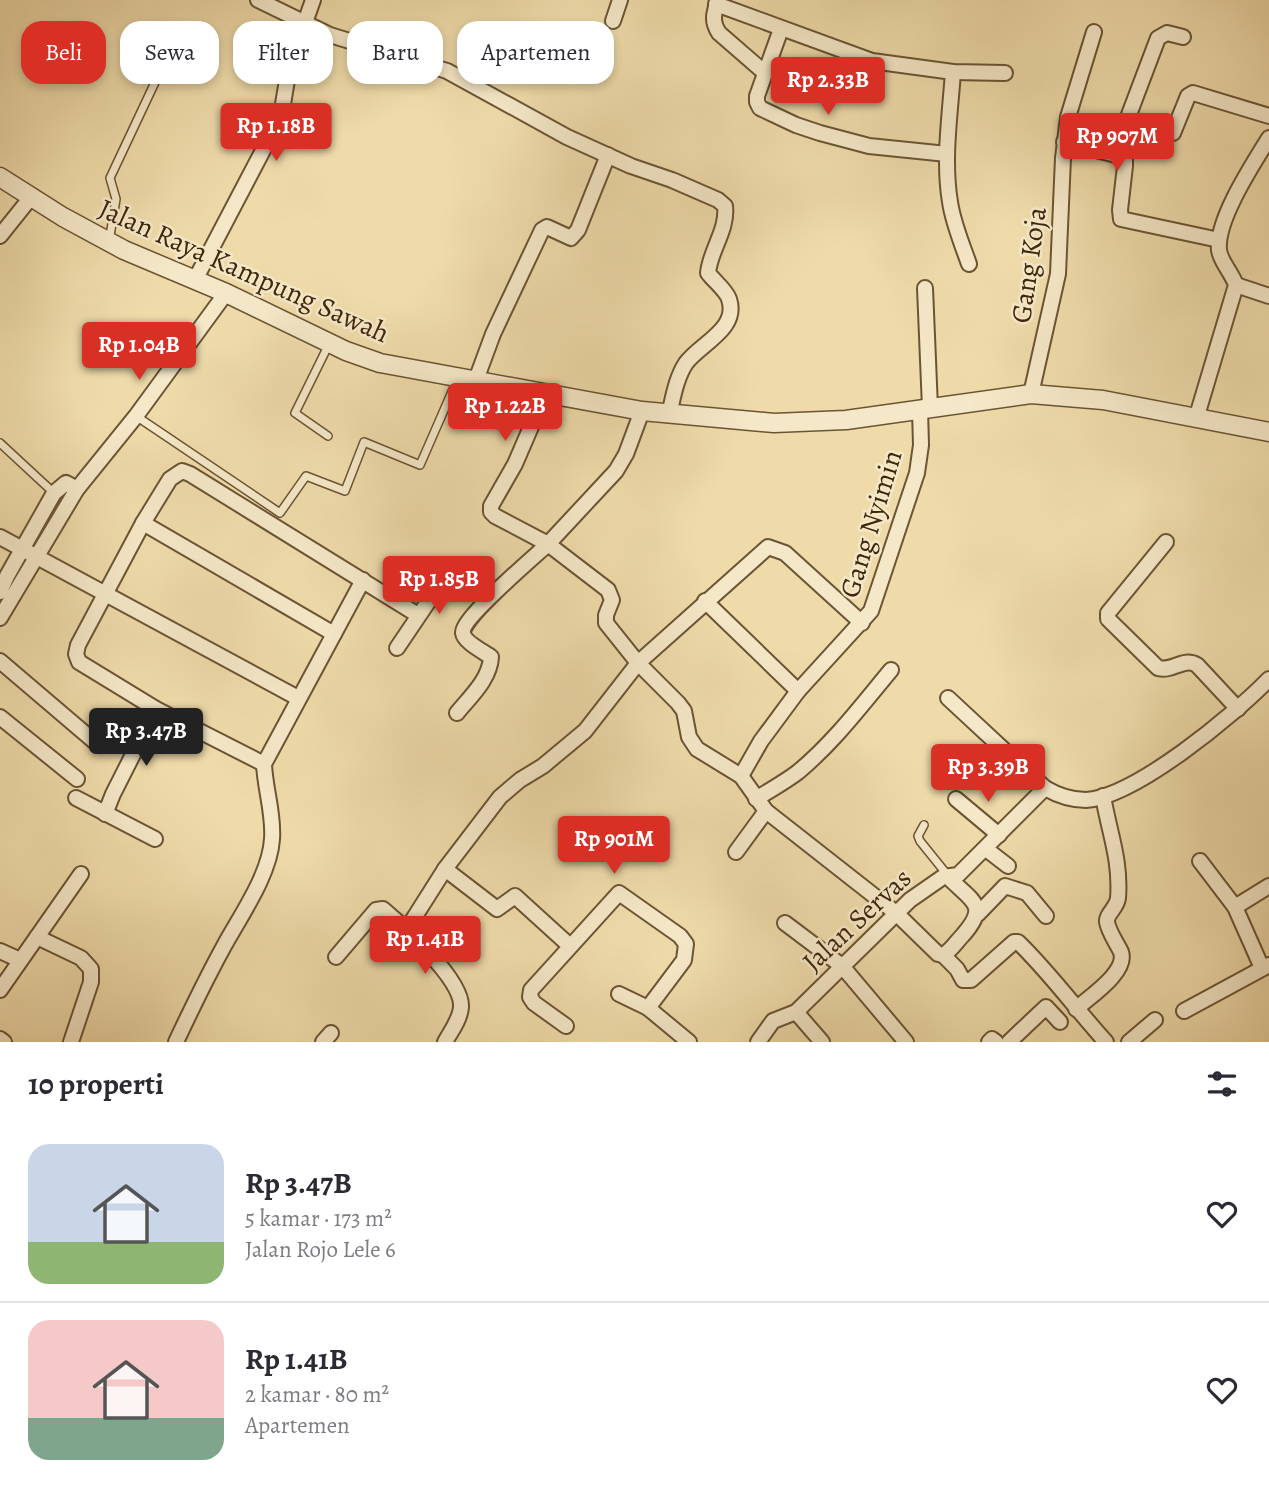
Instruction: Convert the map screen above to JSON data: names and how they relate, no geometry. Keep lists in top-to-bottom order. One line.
{"streets":{"street":["Gang Koja","Jalan Raya Kampung Sawah","Gang Nyimin","Jalan Servas"]},"crossings":[["Gang Koja","Jalan Raya Kampung Sawah"],["Jalan Raya Kampung Sawah","Gang Nyimin"]],"page":{"chip":["Beli","Sewa","Filter","Baru","Apartemen"],"price":["Rp 2.33B","Rp 1.18B","Rp 907M","Rp 1.04B","Rp 1.22B","Rp 1.85B","Rp 3.47B","Rp 3.39B","Rp 901M","Rp 1.41B"],"heading":"10 properti","list":[{"name":"Rp 3.47B","note":"5 kamar · 173 m² · Jalan Rojo Lele 6"},{"name":"Rp 1.41B","note":"2 kamar · 80 m² · Apartemen"}]}}
